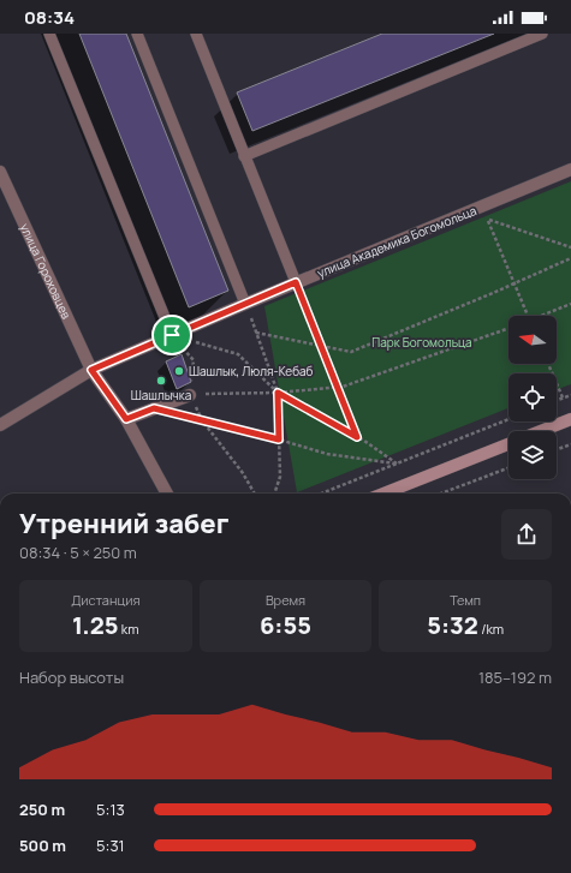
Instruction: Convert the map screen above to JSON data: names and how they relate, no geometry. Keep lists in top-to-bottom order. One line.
{"streets":{"street":["улица Академика Богомольца","улица Гороховцев"]},"crossings":[["улица Академика Богомольца","улица Гороховцев"]],"parks":["Парк Богомольца"],"places":["Шашлык, Люля-Кебаб","Шашлычка"],"north":"left","page":{"status":"08:34","heading":["Утренний забег","08:34 · 5 × 250 m"],"stats":[["Дистанция","1.25 km"],["Время","6:55"],["Темп","5:32 /km"]],"chart":["Набор высоты","185–192 m"],"list":[{"name":"250 m","note":"5:13"},{"name":"500 m","note":"5:31"}]}}
